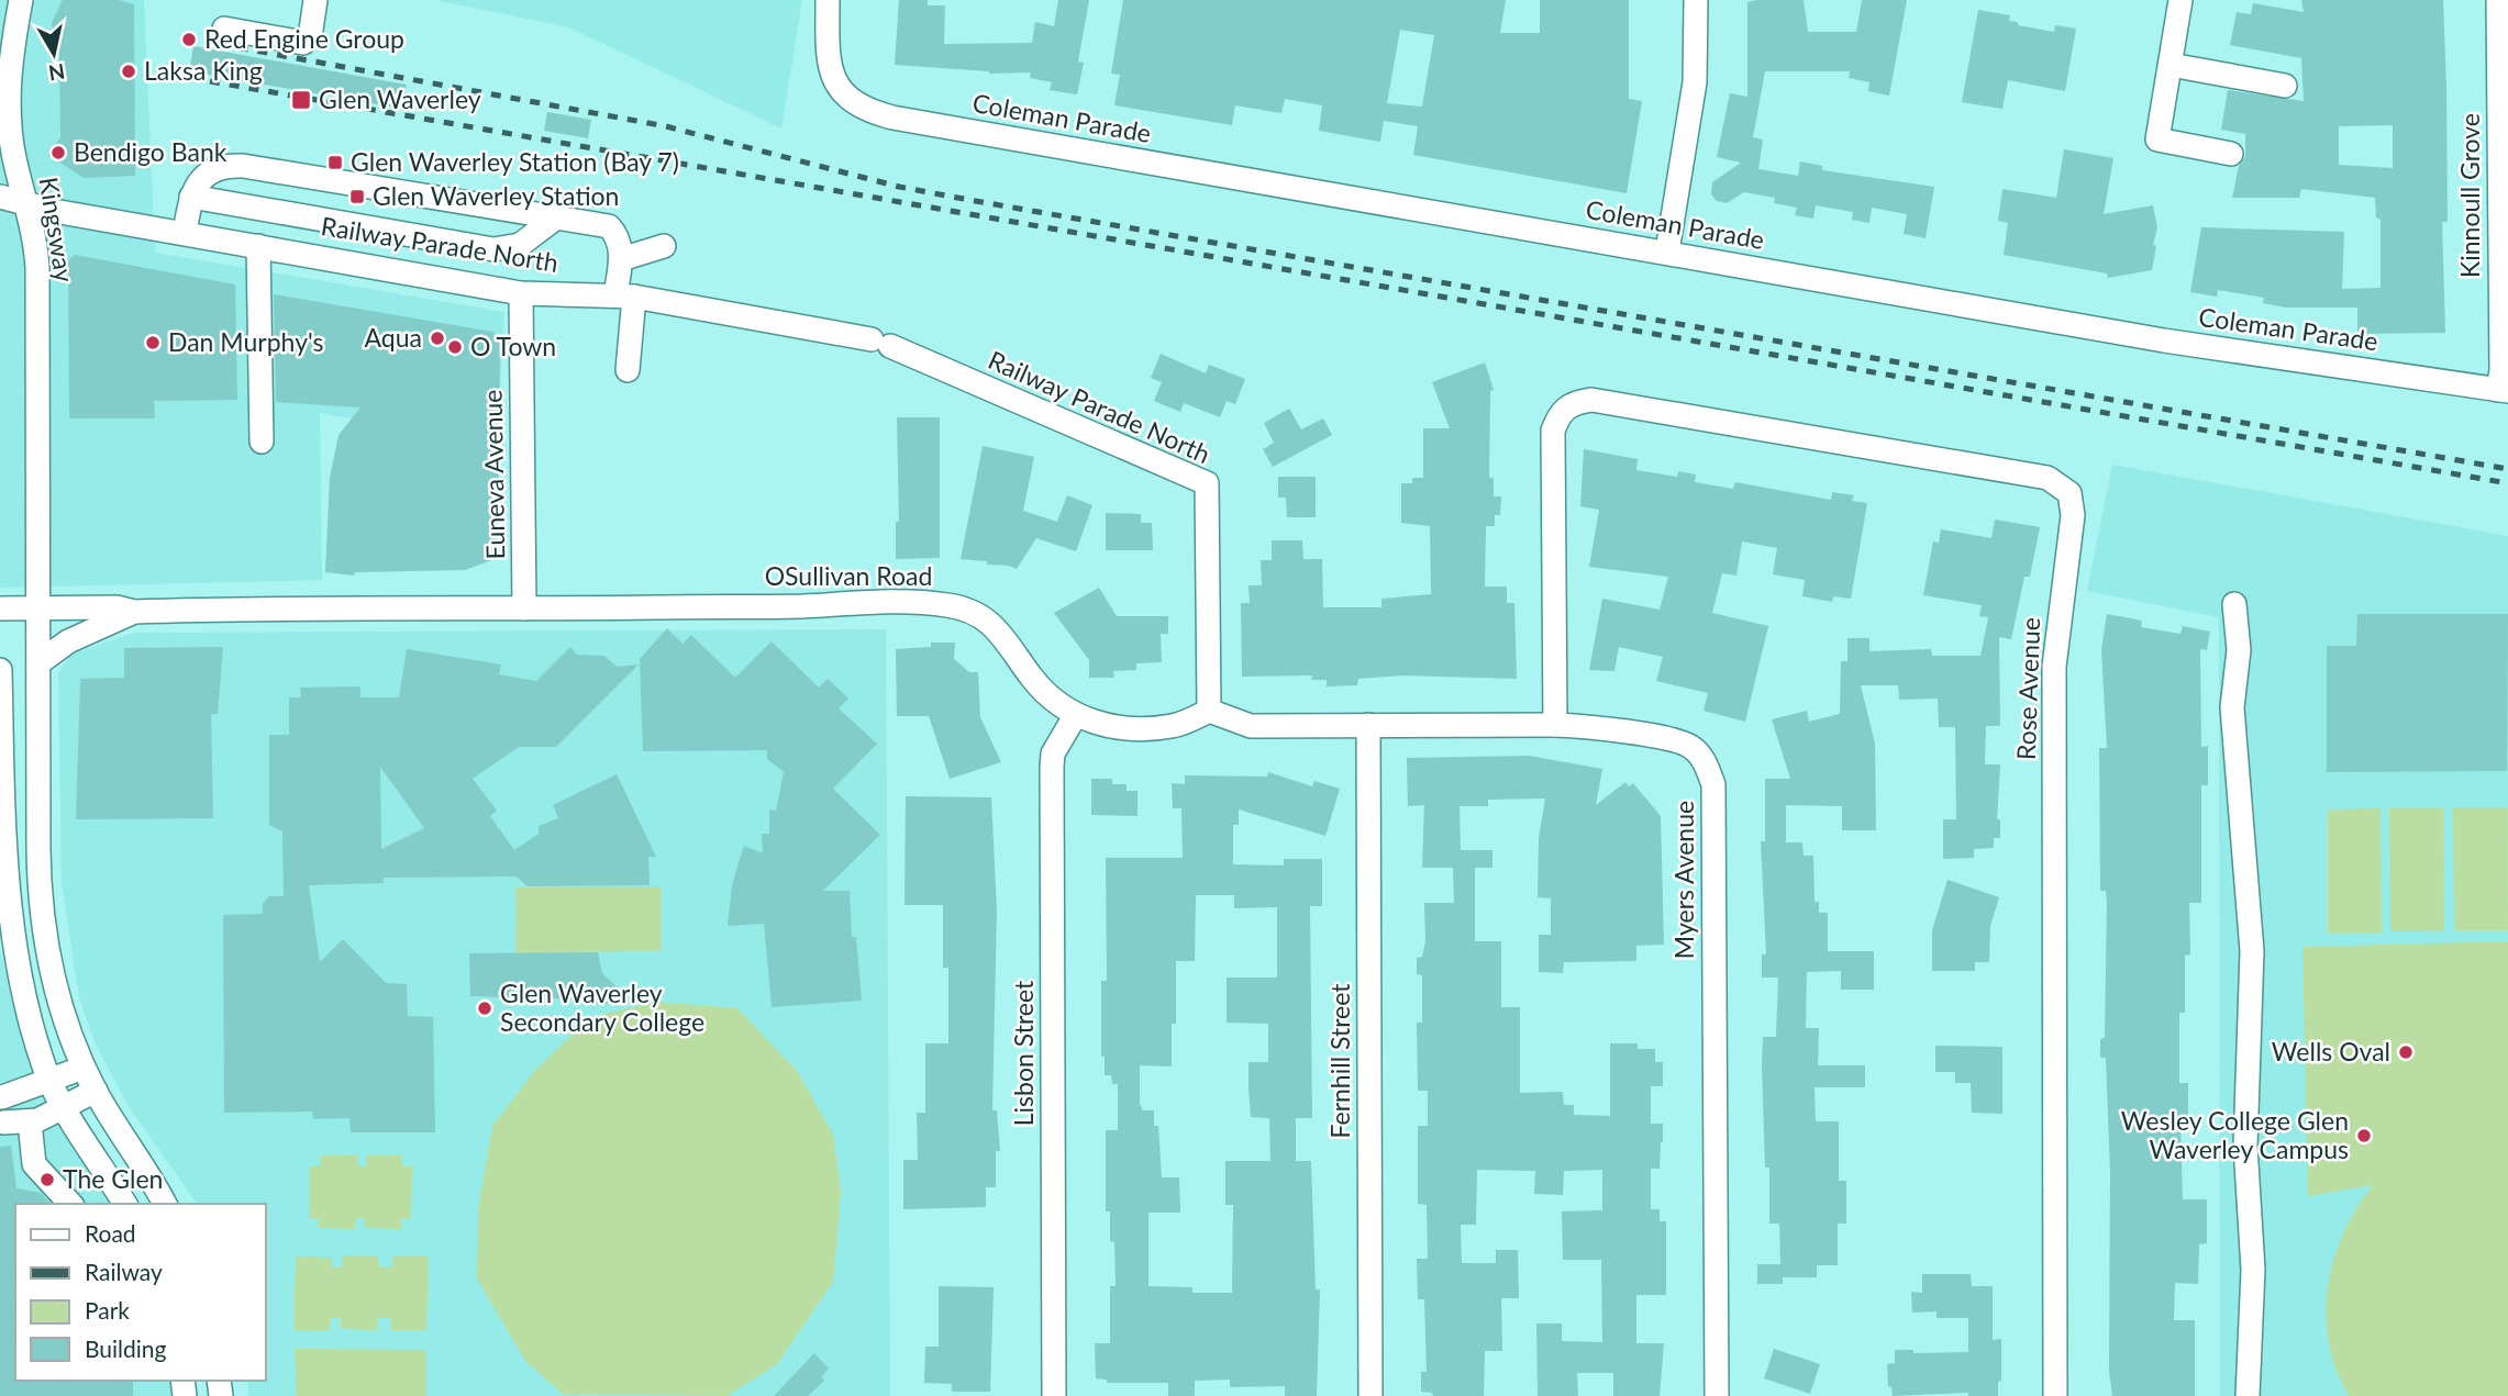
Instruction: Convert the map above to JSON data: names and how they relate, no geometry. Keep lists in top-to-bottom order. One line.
{"streets":{"street":["Coleman Parade","Kinnoull Grove","Kingsway","Railway Parade North","Euneva Avenue","OSullivan Road","Rose Avenue","Myers Avenue","Lisbon Street","Fernhill Street"]},"crossings":[["Coleman Parade","Kinnoull Grove"],["Kingsway","Railway Parade North"],["Kingsway","OSullivan Road"],["Railway Parade North","Euneva Avenue"],["Railway Parade North","OSullivan Road"],["Euneva Avenue","OSullivan Road"],["OSullivan Road","Lisbon Street"],["Rose Avenue","Myers Avenue"]],"places":{"other":["Red Engine Group","Laksa King","Bendigo Bank","Aqua","Dan Murphy's","O Town","Glen Waverley Secondary College","Wells Oval","Wesley College Glen Waverley Campus","The Glen"],"transit":["Glen Waverley","Glen Waverley Station (Bay 7)","Glen Waverley Station"]},"legend":["Road","Railway","Park","Building"],"north":"bottom"}
